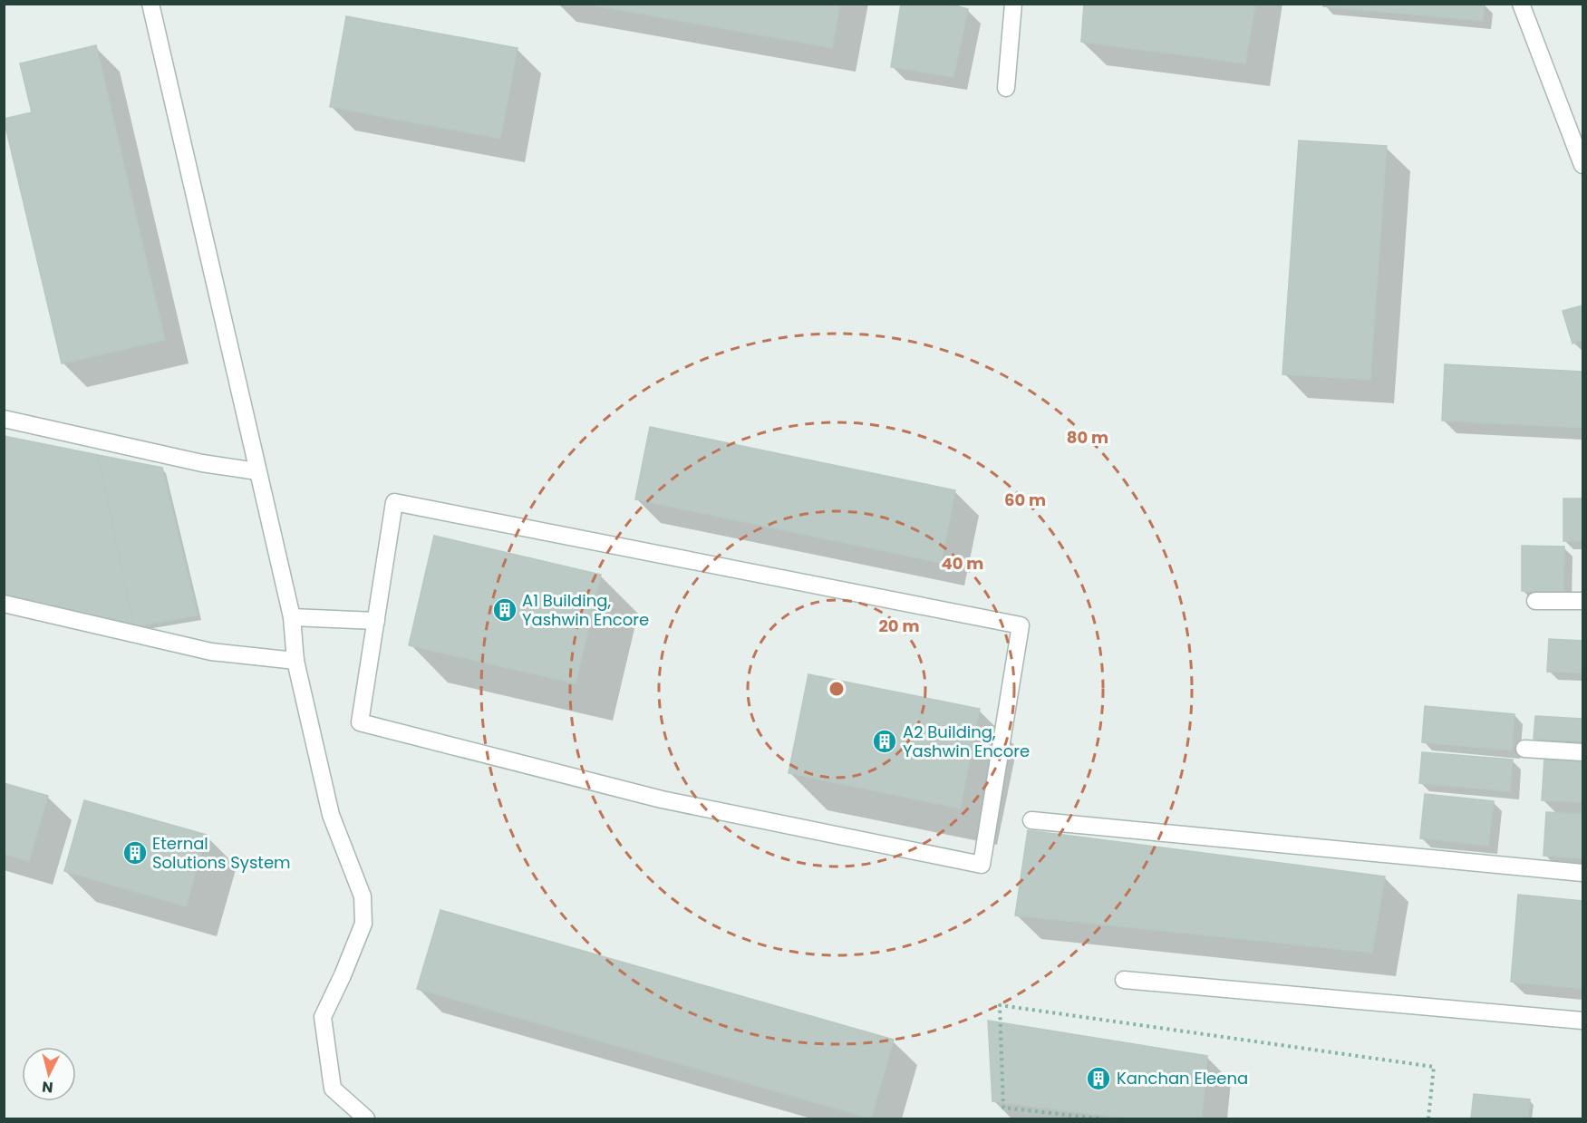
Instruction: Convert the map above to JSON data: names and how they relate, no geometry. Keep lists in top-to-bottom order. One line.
{"places":{"building":["A1 Building, Yashwin Encore","A2 Building, Yashwin Encore","Eternal Solutions System","Kanchan Eleena"]},"north":"bottom","rings":["80 m","60 m","40 m","20 m"]}
